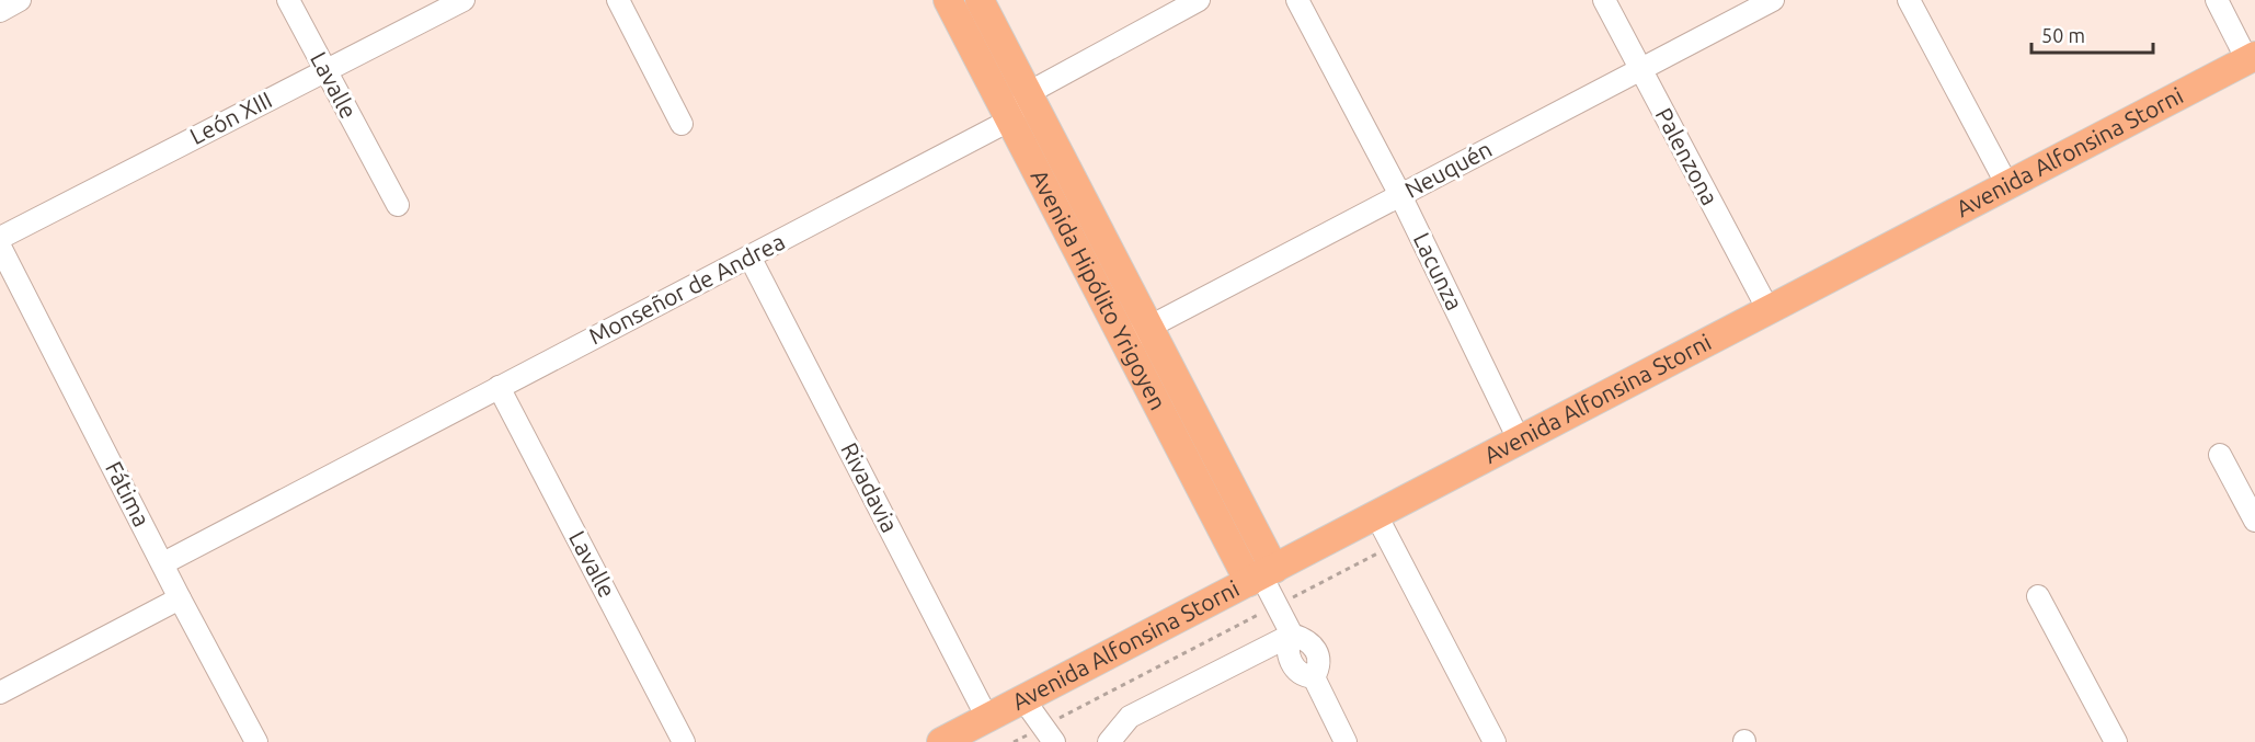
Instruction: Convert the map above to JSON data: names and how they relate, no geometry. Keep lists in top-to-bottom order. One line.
{"streets":{"main road":["Avenida Alfonsina Storni","Avenida Hipólito Yrigoyen"],"street":["Lavalle","León XIII","Palenzona","Neuquén","Lacunza","Monseñor de Andrea","Rivadavia","Fátima"]},"crossings":[["Lavalle","León XIII"],["Lavalle","Monseñor de Andrea"],["Avenida Alfonsina Storni","Palenzona"],["Avenida Alfonsina Storni","Lacunza"],["Avenida Alfonsina Storni","Avenida Hipólito Yrigoyen"],["Avenida Alfonsina Storni","Rivadavia"],["Palenzona","Neuquén"],["Neuquén","Lacunza"],["Neuquén","Avenida Hipólito Yrigoyen"],["Monseñor de Andrea","Avenida Hipólito Yrigoyen"],["Monseñor de Andrea","Rivadavia"],["Monseñor de Andrea","Fátima"]],"scale_bar":"50 m"}
